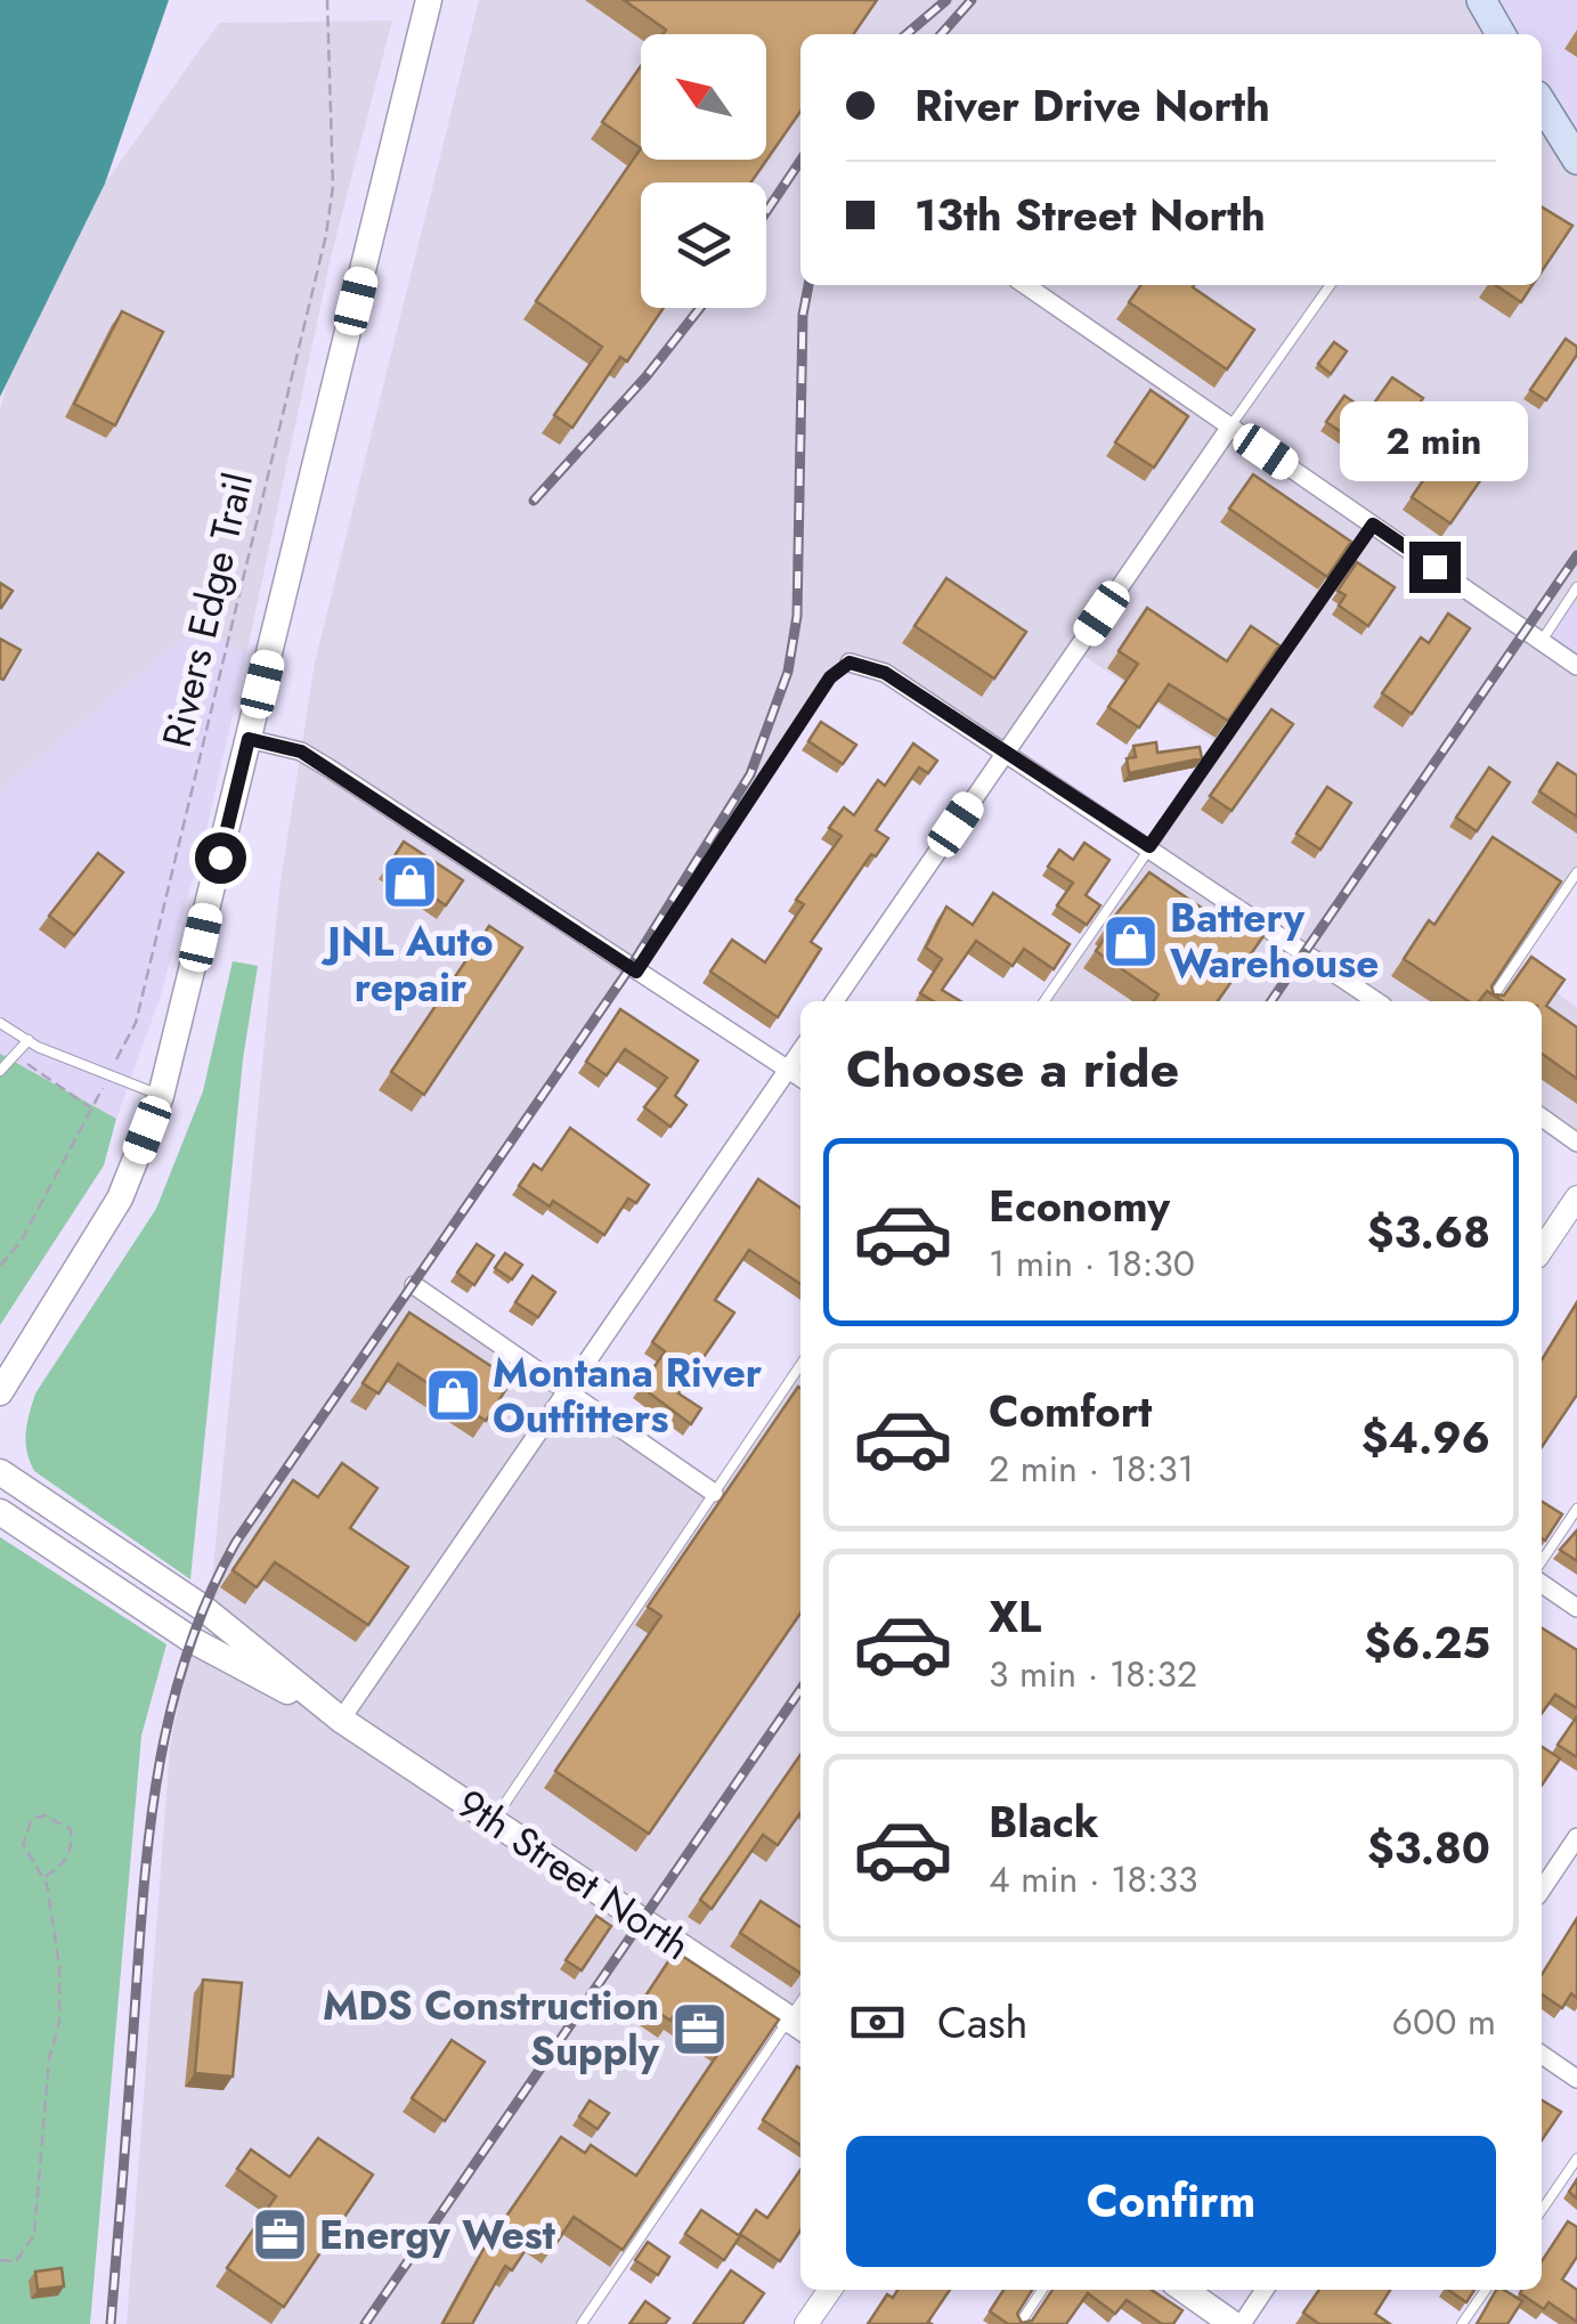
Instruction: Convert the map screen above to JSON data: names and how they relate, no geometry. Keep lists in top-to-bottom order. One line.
{"streets":{"main road":["9th Street North"],"path":["Rivers Edge Trail"]},"places":{"shop":["JNL Auto repair","Battery Warehouse","Montana River Outfitters"],"office":["MDS Construction Supply","Energy West"]},"north":"top left","page":{"banner":["River Drive North","13th Street North"],"bubble":"2 min","heading":"Choose a ride","list":[{"name":"Economy","note":"1 min · 18:30","value":"$3.68"},{"name":"Comfort","note":"2 min · 18:31","value":"$4.96"},{"name":"XL","note":"3 min · 18:32","value":"$6.25"},{"name":"Black","note":"4 min · 18:33","value":"$3.80"}],"pay":["Cash","600 m"],"buttons":"Confirm"}}
